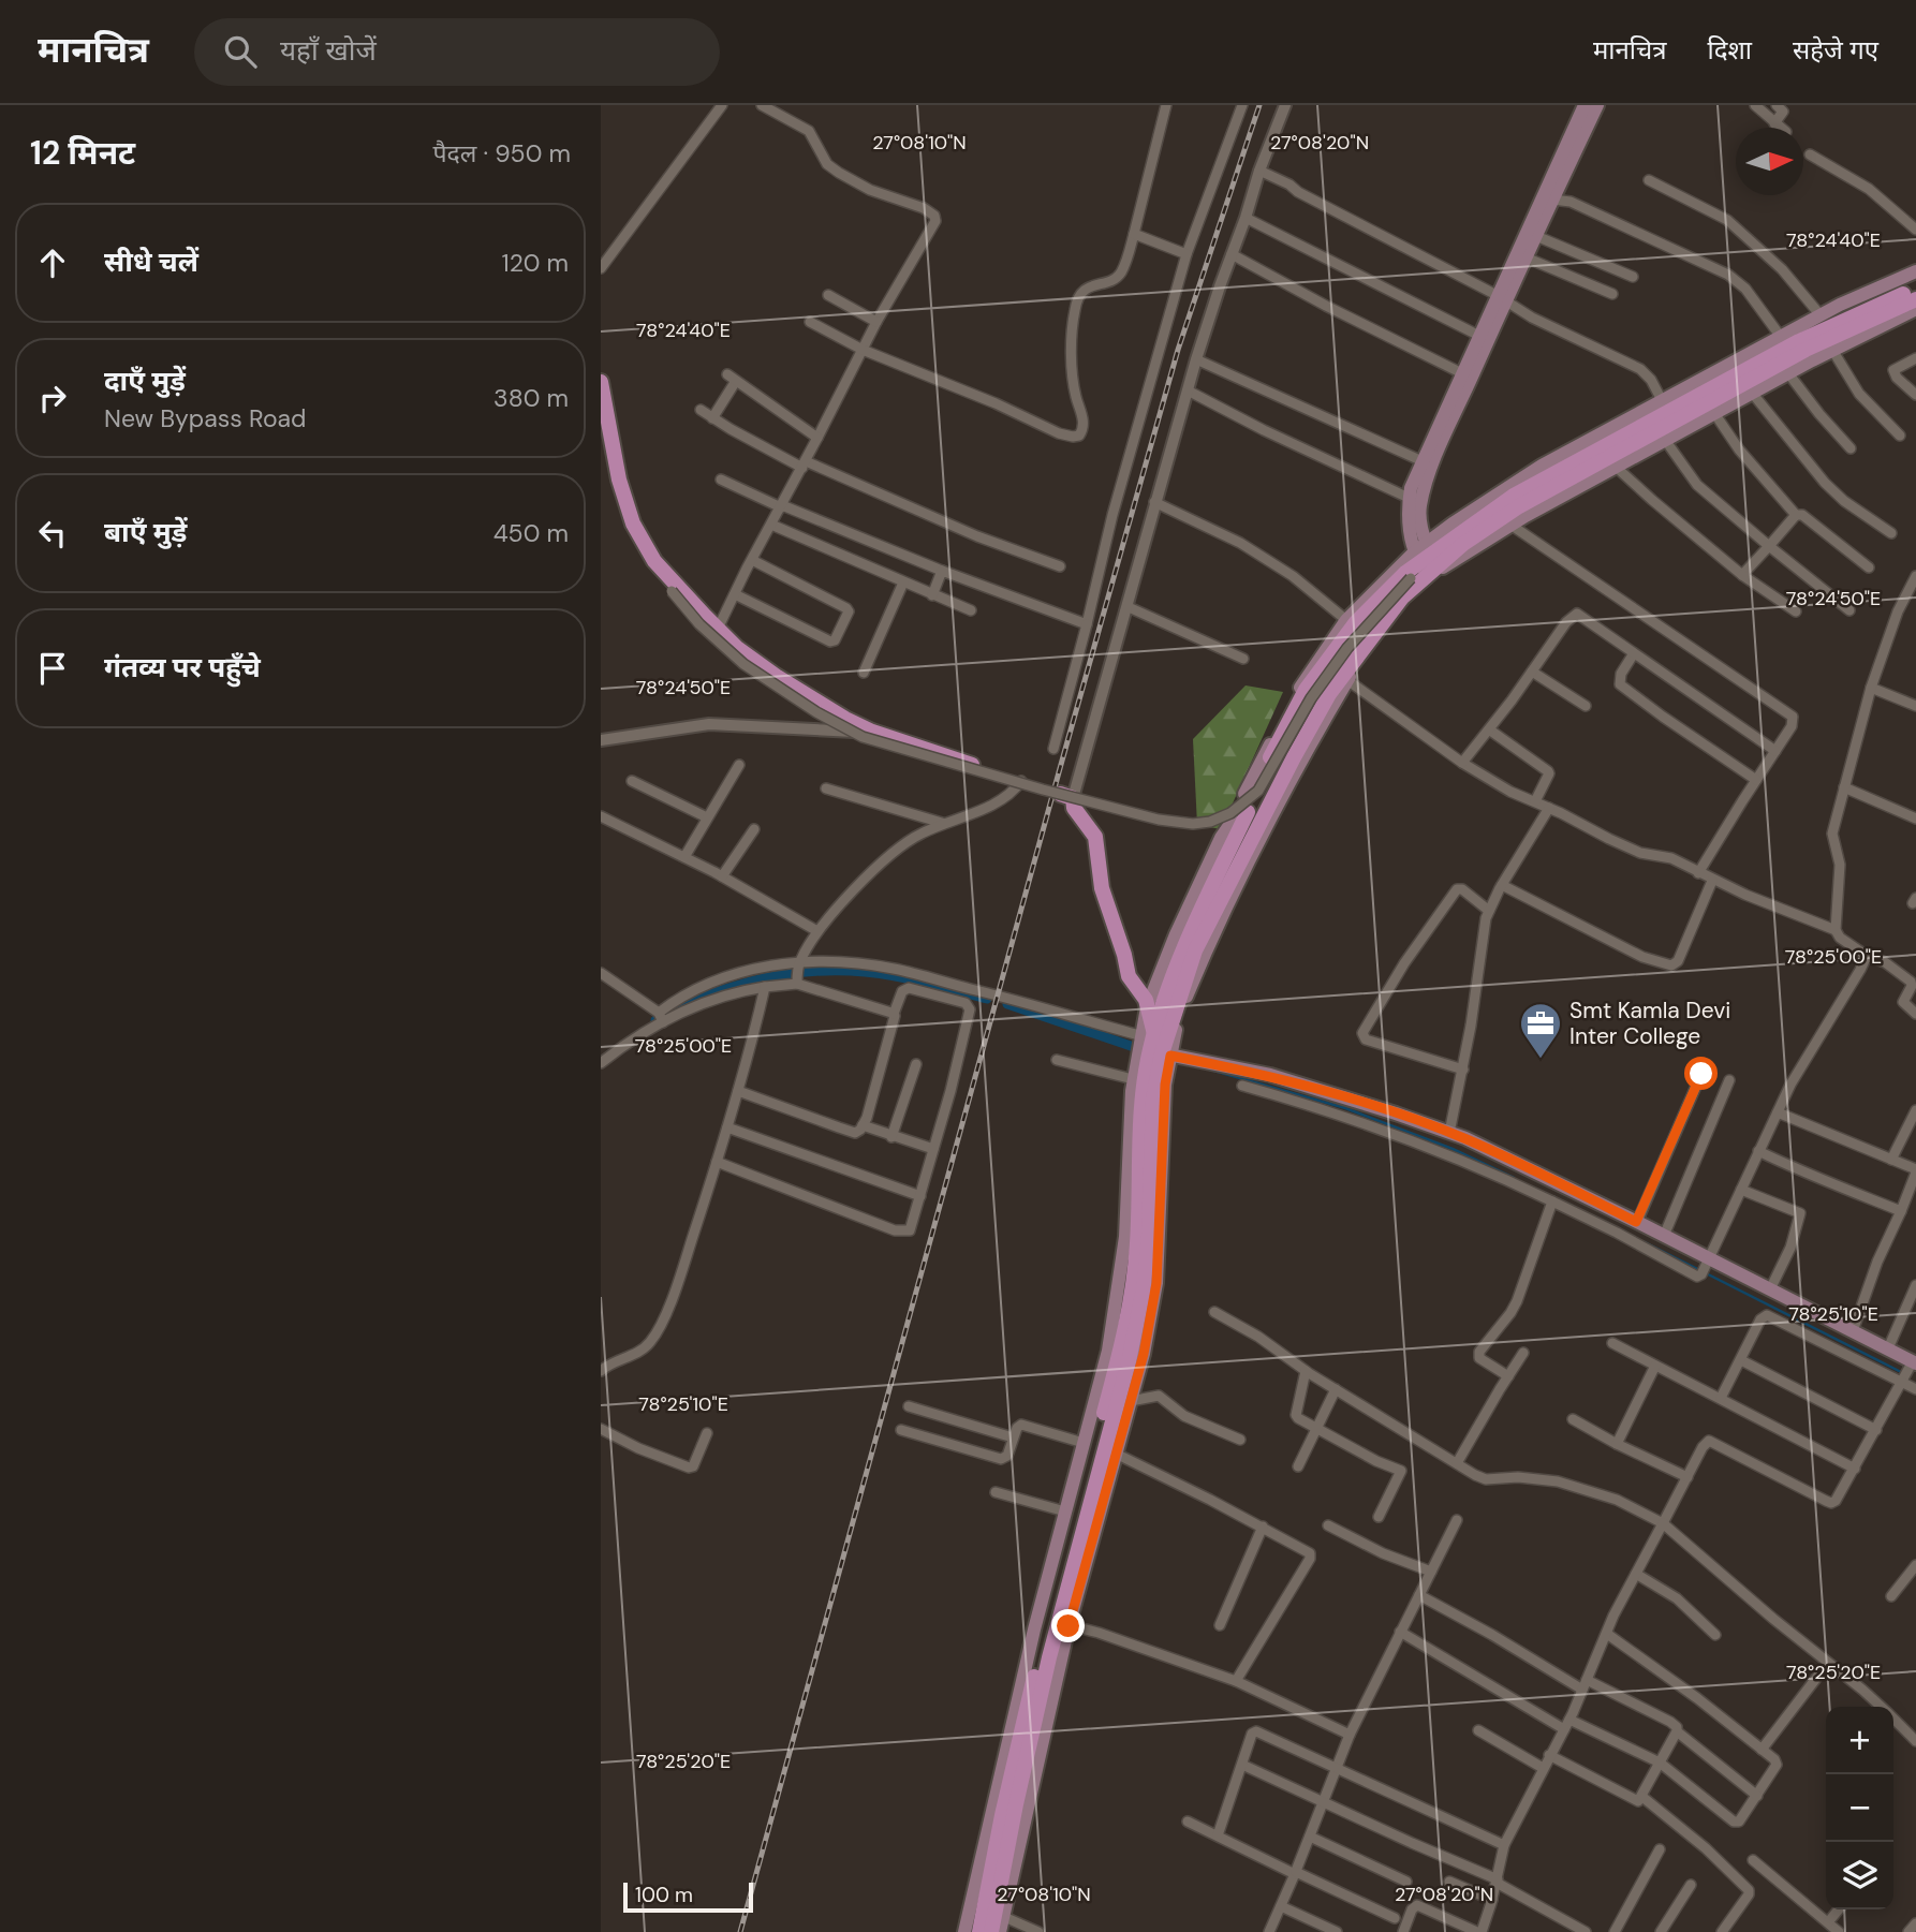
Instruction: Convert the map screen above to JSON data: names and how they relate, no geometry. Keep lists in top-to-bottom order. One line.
{"places":{"office":["Smt Kamla Devi Inter College"]},"scale_bar":"100 m","north":"right","page":{"header":"मानचित्र","search":"यहाँ खोजें","nav":["मानचित्र","दिशा","सहेजे गए"],"heading":["12 मिनट","पैदल · 950 m"],"list":[["सीधे चलें","120 m"],["दाएँ मुड़ें","New Bypass Road","380 m"],["बाएँ मुड़ें","450 m"],"गंतव्य पर पहुँचे"],"map_buttons":["+","−"],"scale":"100 m"},"coordinates":["27°08'10\"N","27°08'20\"N","78°24'40\"E","78°24'50\"E","78°25'00\"E","78°25'10\"E","78°25'20\"E"]}
